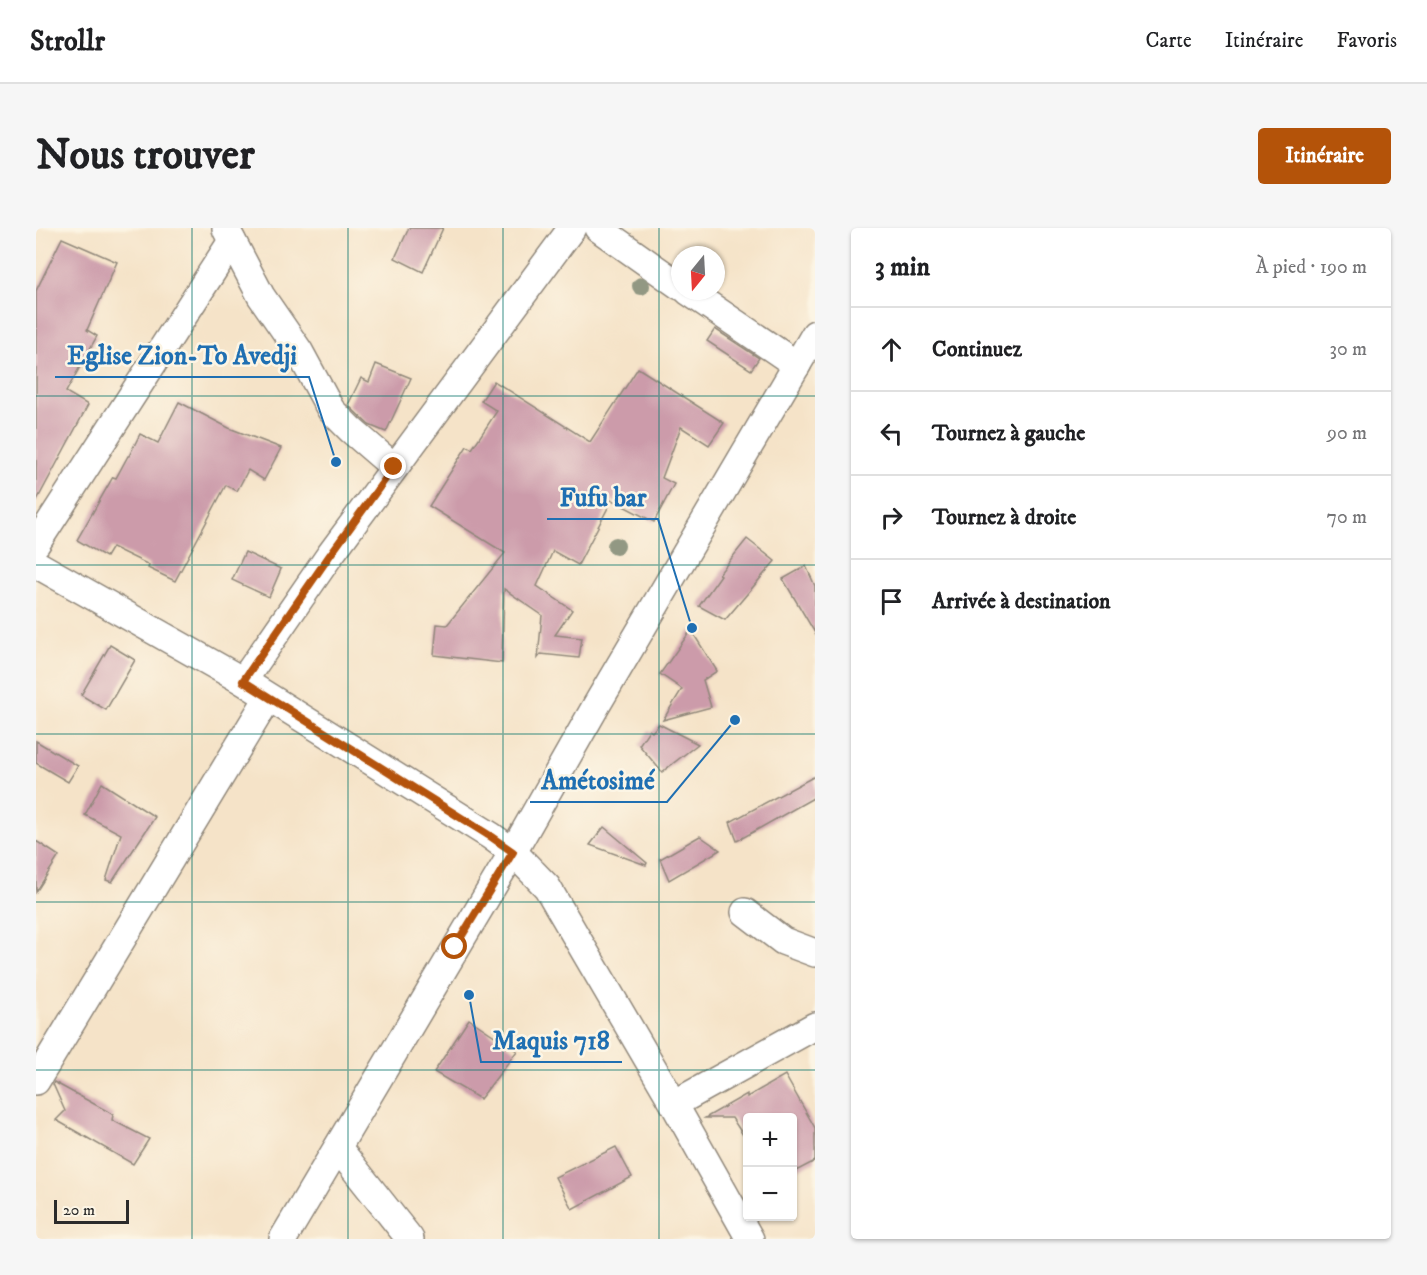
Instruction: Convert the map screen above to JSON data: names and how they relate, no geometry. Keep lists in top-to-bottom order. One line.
{"places":["Eglise Zion-To Avedji","Fufu bar","Amétosimé","Maquis 718"],"scale_bar":"20 m","north":"bottom","page":{"header":"Strollr","nav":["Carte","Itinéraire","Favoris"],"buttons":"Itinéraire","title":"Nous trouver","heading":["3 min","À pied · 190 m"],"list":[["Continuez","30 m"],["Tournez à gauche","90 m"],["Tournez à droite","70 m"],"Arrivée à destination"],"map_buttons":["+","−"],"scale":"20 m"}}
